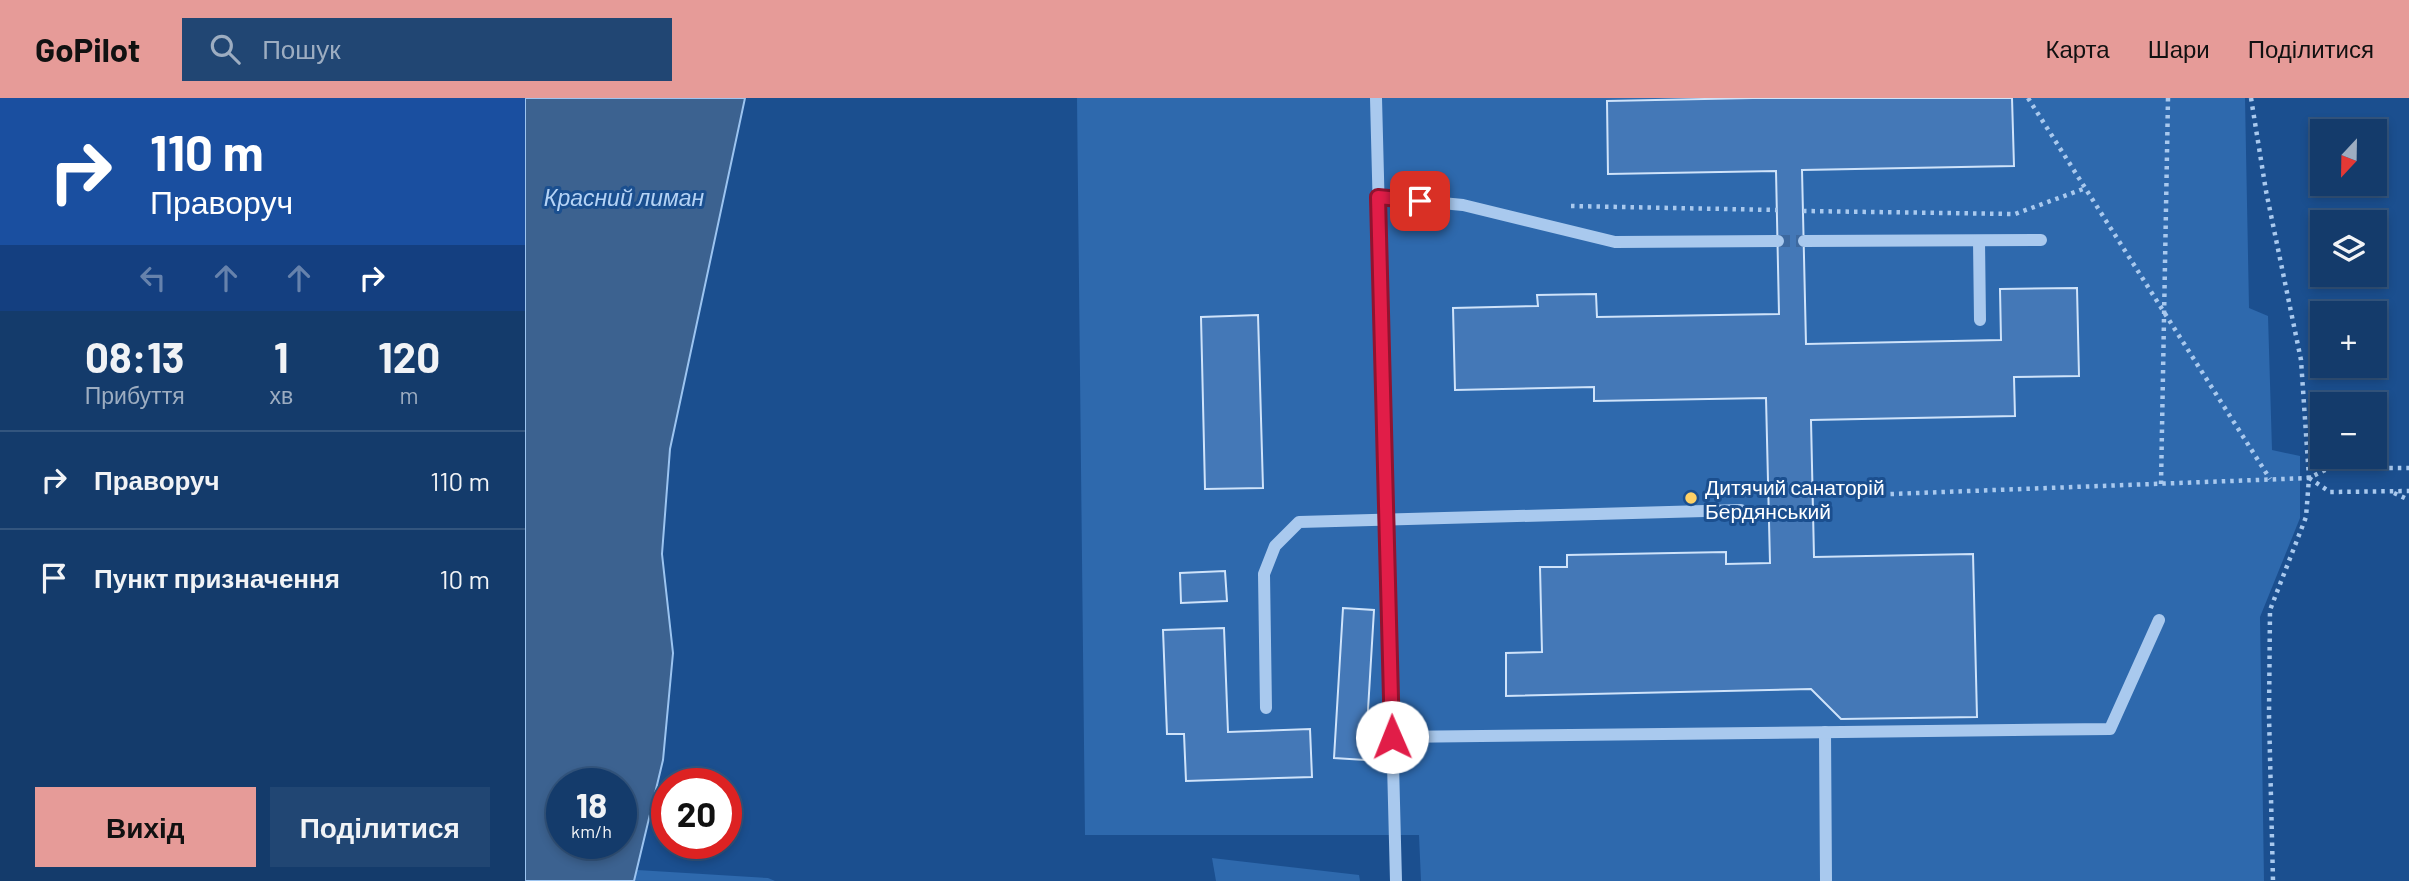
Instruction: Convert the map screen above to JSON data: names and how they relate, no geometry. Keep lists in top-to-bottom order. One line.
{"water":["Красний лиман"],"places":["Дитячий санаторій Бердянський"],"north":"bottom","page":{"header":"GoPilot","search":"Пошук","nav":["Карта","Шари","Поділитися"],"turn":["110 m","Праворуч"],"map_buttons":["+","−"],"eta":["08:13","Прибуття","1","хв","120","m"],"list":[{"name":"Праворуч","value":"110 m"},{"name":"Пункт призначення","value":"10 m"}],"speed":"18 km/h","limit":"20","buttons":["Вихід","Поділитися"]}}
